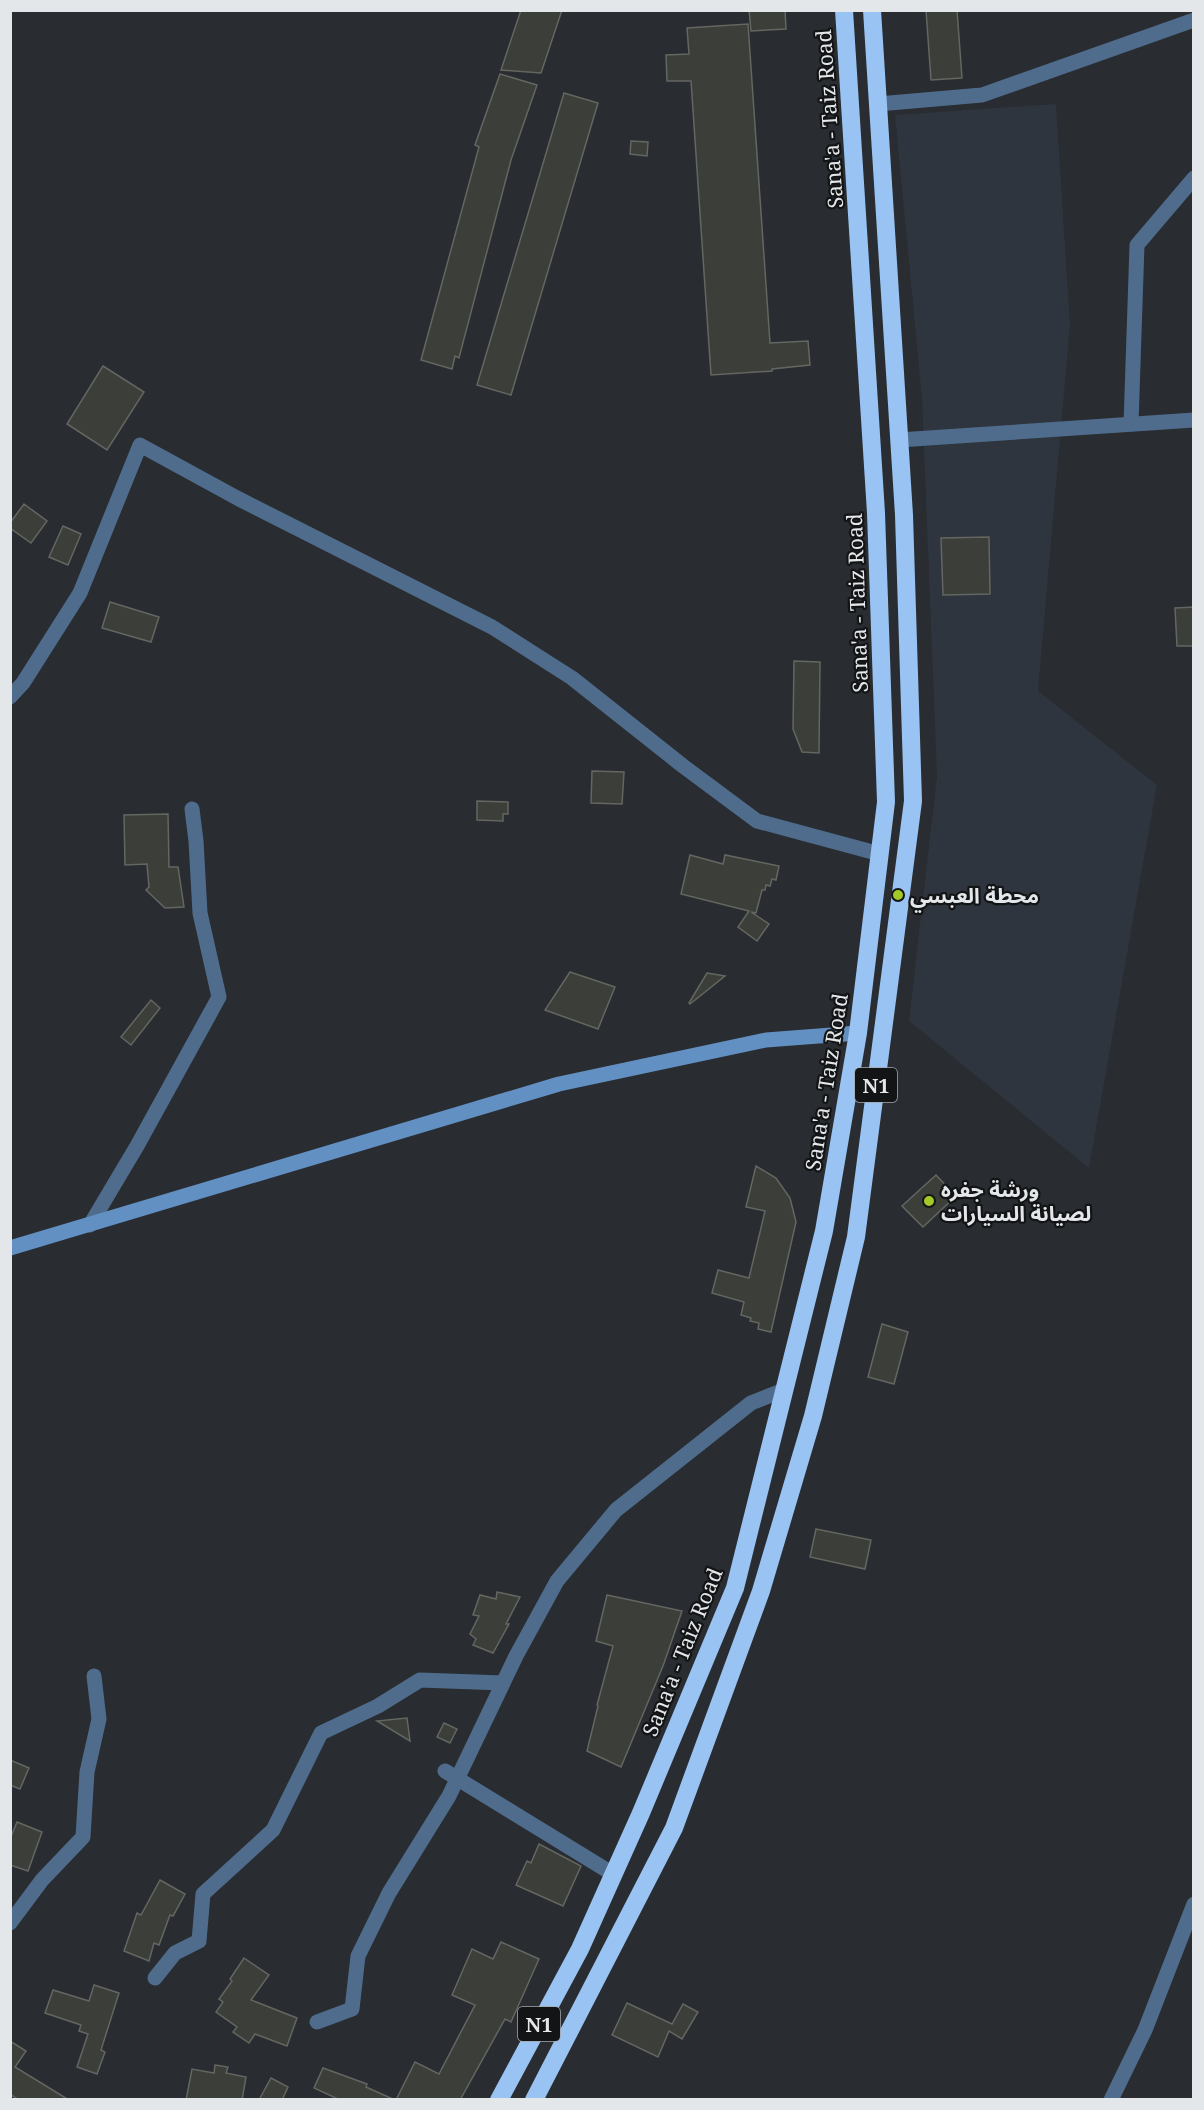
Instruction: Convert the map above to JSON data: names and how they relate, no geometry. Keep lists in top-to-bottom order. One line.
{"streets":{"highway":["Sana'a - Taiz Road","N1"]},"places":["محطة العبسي","ورشة جفره لصيانة السيارات"]}
